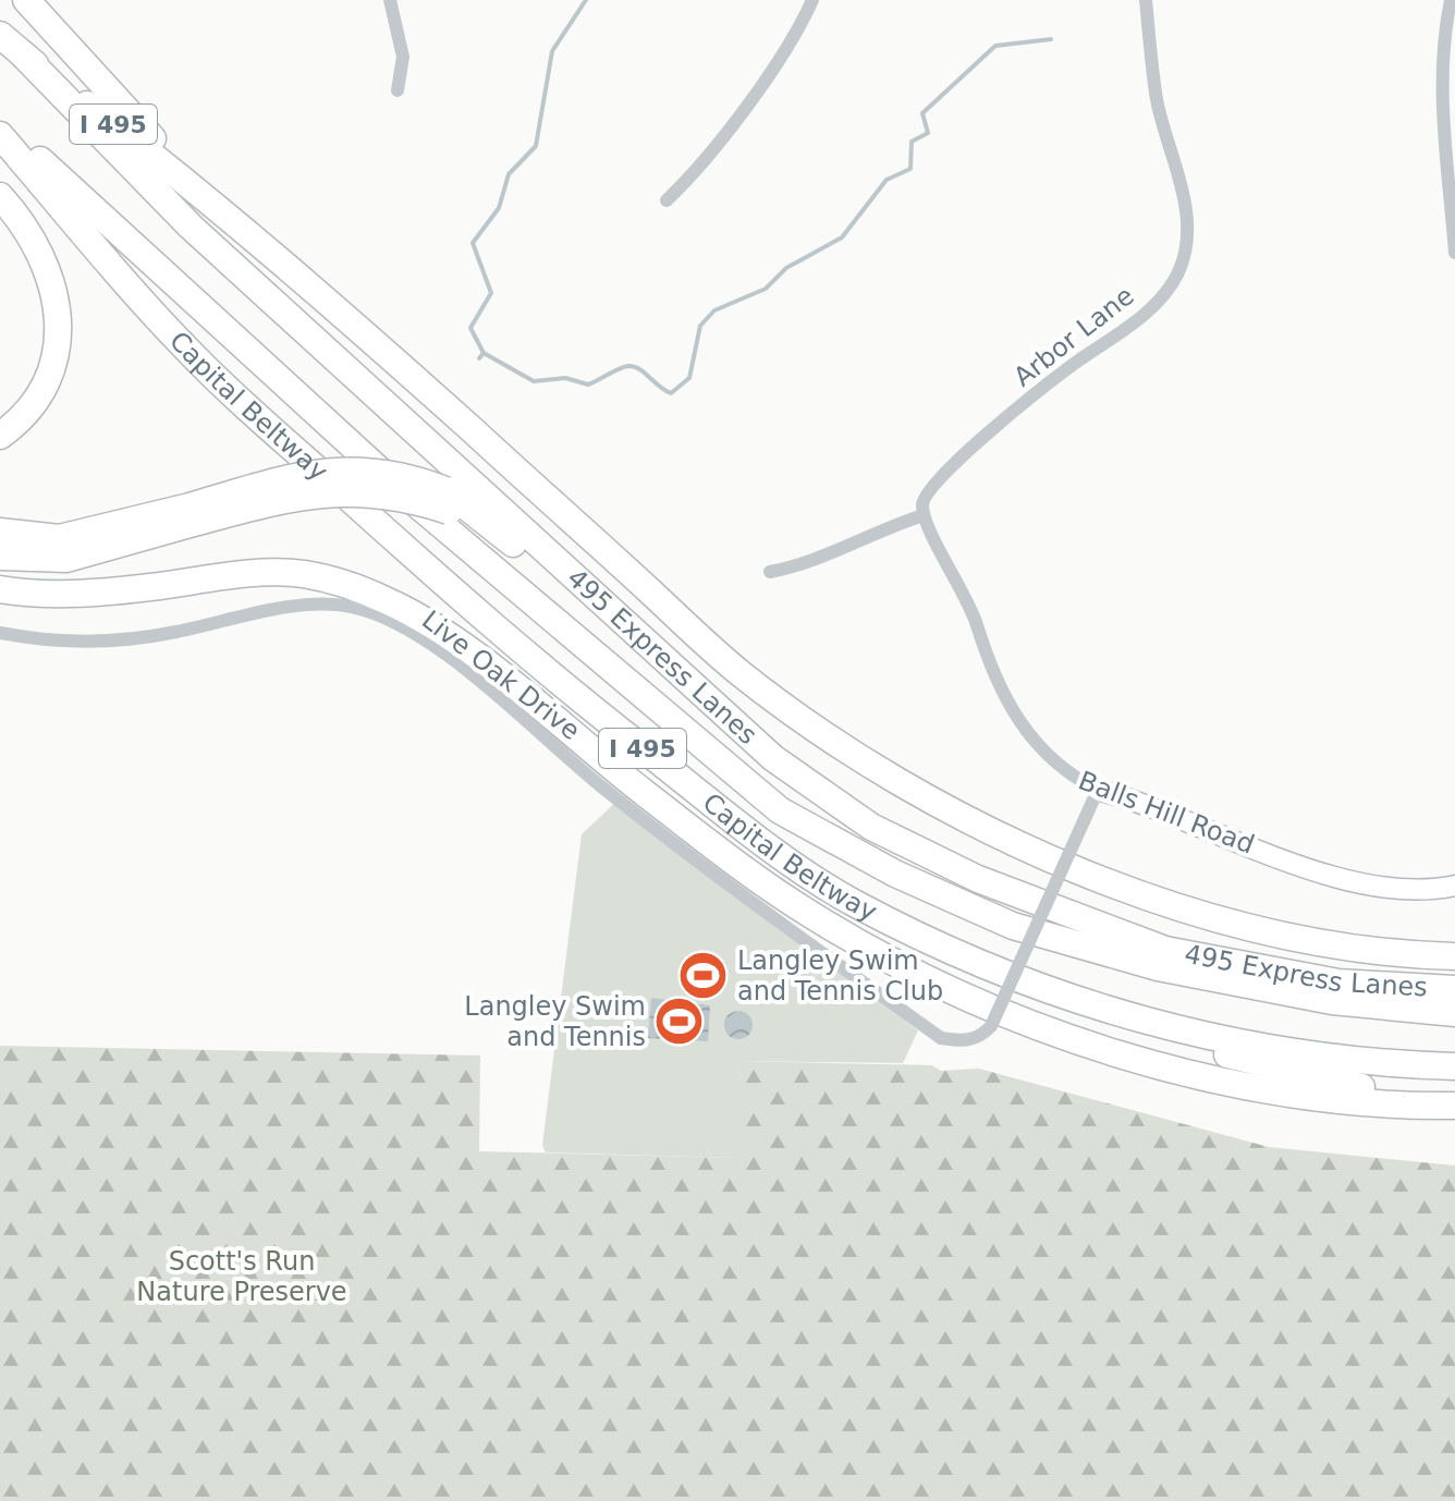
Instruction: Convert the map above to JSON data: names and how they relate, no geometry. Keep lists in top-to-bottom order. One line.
{"streets":{"highway":["I 495","Capital Beltway","495 Express Lanes"],"street":["Arbor Lane","Live Oak Drive","Balls Hill Road"]},"crossings":[["I 495","495 Express Lanes"],["Arbor Lane","Balls Hill Road"],["Live Oak Drive","Balls Hill Road"]],"parks":["Scott's Run Nature Preserve"],"places":{"sports":["Langley Swim and Tennis Club","Langley Swim and Tennis"]}}
